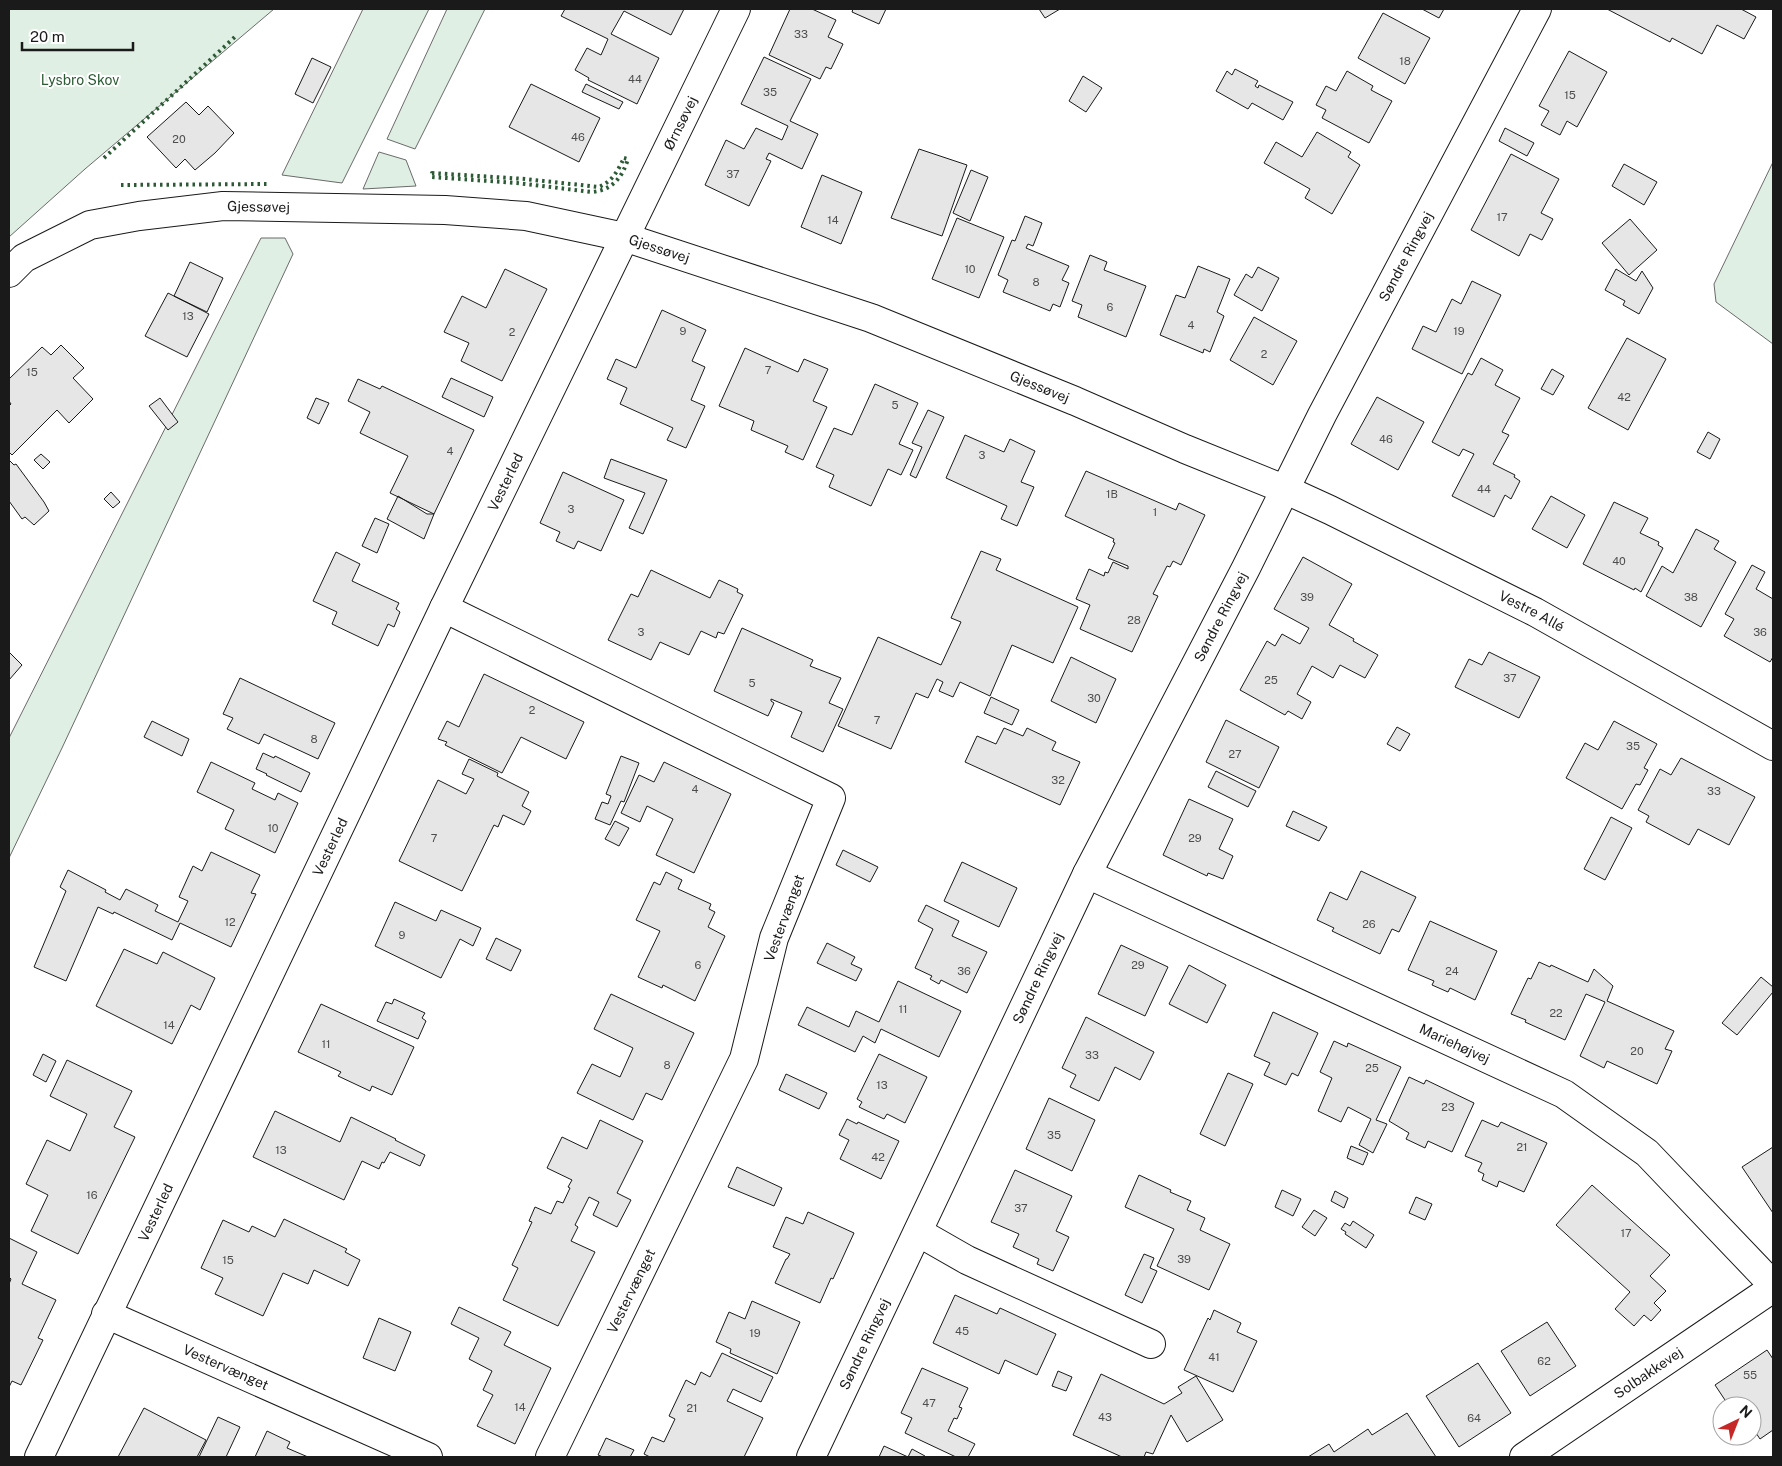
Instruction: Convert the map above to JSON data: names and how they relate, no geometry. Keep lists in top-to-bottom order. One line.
{"streets":{"street":["Ørnsøvej","Gjessøvej","Søndre Ringvej","Vesterled","Vestre Allé","Vestervænget","Mariehøjvej","Solbakkevej"]},"crossings":[["Ørnsøvej","Gjessøvej"],["Ørnsøvej","Vesterled"],["Gjessøvej","Søndre Ringvej"],["Gjessøvej","Vesterled"],["Gjessøvej","Vestre Allé"],["Søndre Ringvej","Vestre Allé"],["Søndre Ringvej","Mariehøjvej"],["Vesterled","Vestervænget"],["Mariehøjvej","Solbakkevej"]],"parks":["Lysbro Skov"],"house_numbers":["33","18","44","35","15","46","20","37","17","14","10","8","6","13","4","9","19","2","2","7","15","42","5","46","4","3","44","1B","3","1","40","39","38","28","3","36","37","25","5","30","2","7","8","35","27","32","4","33","10","7","29","12","26","9","6","29","36","24","11","22","14","11","20","33","8","25","13","23","35","21","13","42","16","37","17","39","15","45","19","41","62","55","47","14","21","43","64"],"scale_bar":"20 m","north":"top right"}
